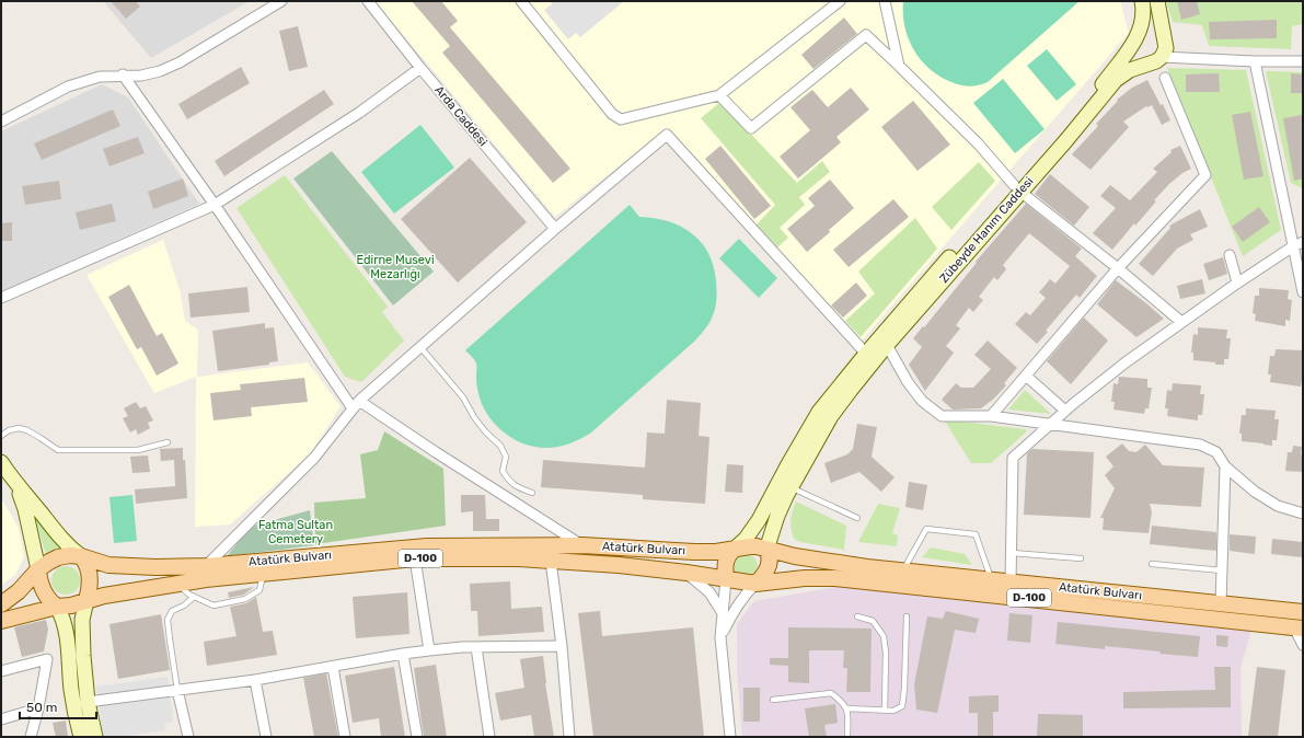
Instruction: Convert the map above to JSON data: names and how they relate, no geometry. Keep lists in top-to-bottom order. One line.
{"streets":{"main road":["Zübeyde Hanım Caddesi","Atatürk Bulvarı","D-100"],"street":["Arda Caddesi"]},"crossings":[["Zübeyde Hanım Caddesi","Atatürk Bulvarı"]],"parks":["Edirne Musevi Mezarlığı","Fatma Sultan Cemetery"],"scale_bar":"50 m"}
